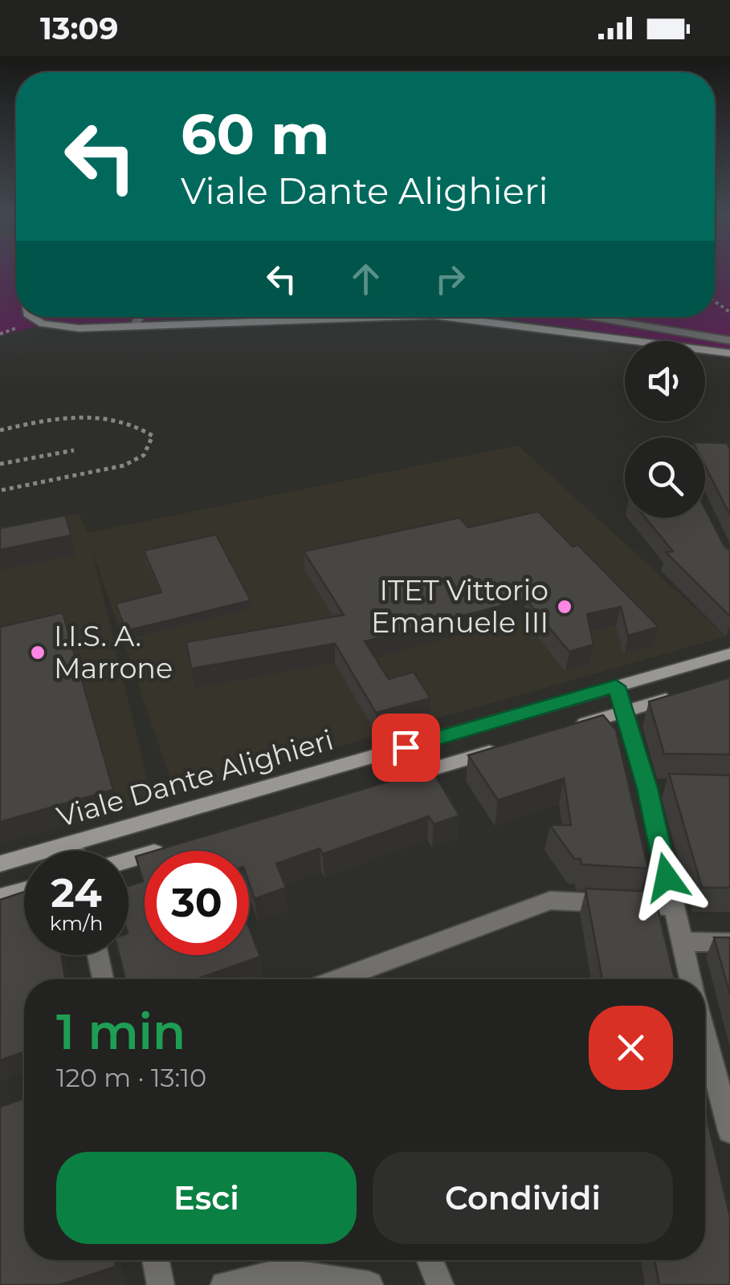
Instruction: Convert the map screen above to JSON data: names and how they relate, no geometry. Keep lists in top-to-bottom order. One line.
{"streets":{"main road":["Viale Dante Alighieri"]},"places":["ITET Vittorio Emanuele III","I.I.S. A. Marrone"],"page":{"status":"13:09","turn":["60 m","Viale Dante Alighieri"],"speed":"24 km/h","limit":"30","heading":["1 min","120 m · 13:10"],"buttons":["Esci","Condividi"]}}
